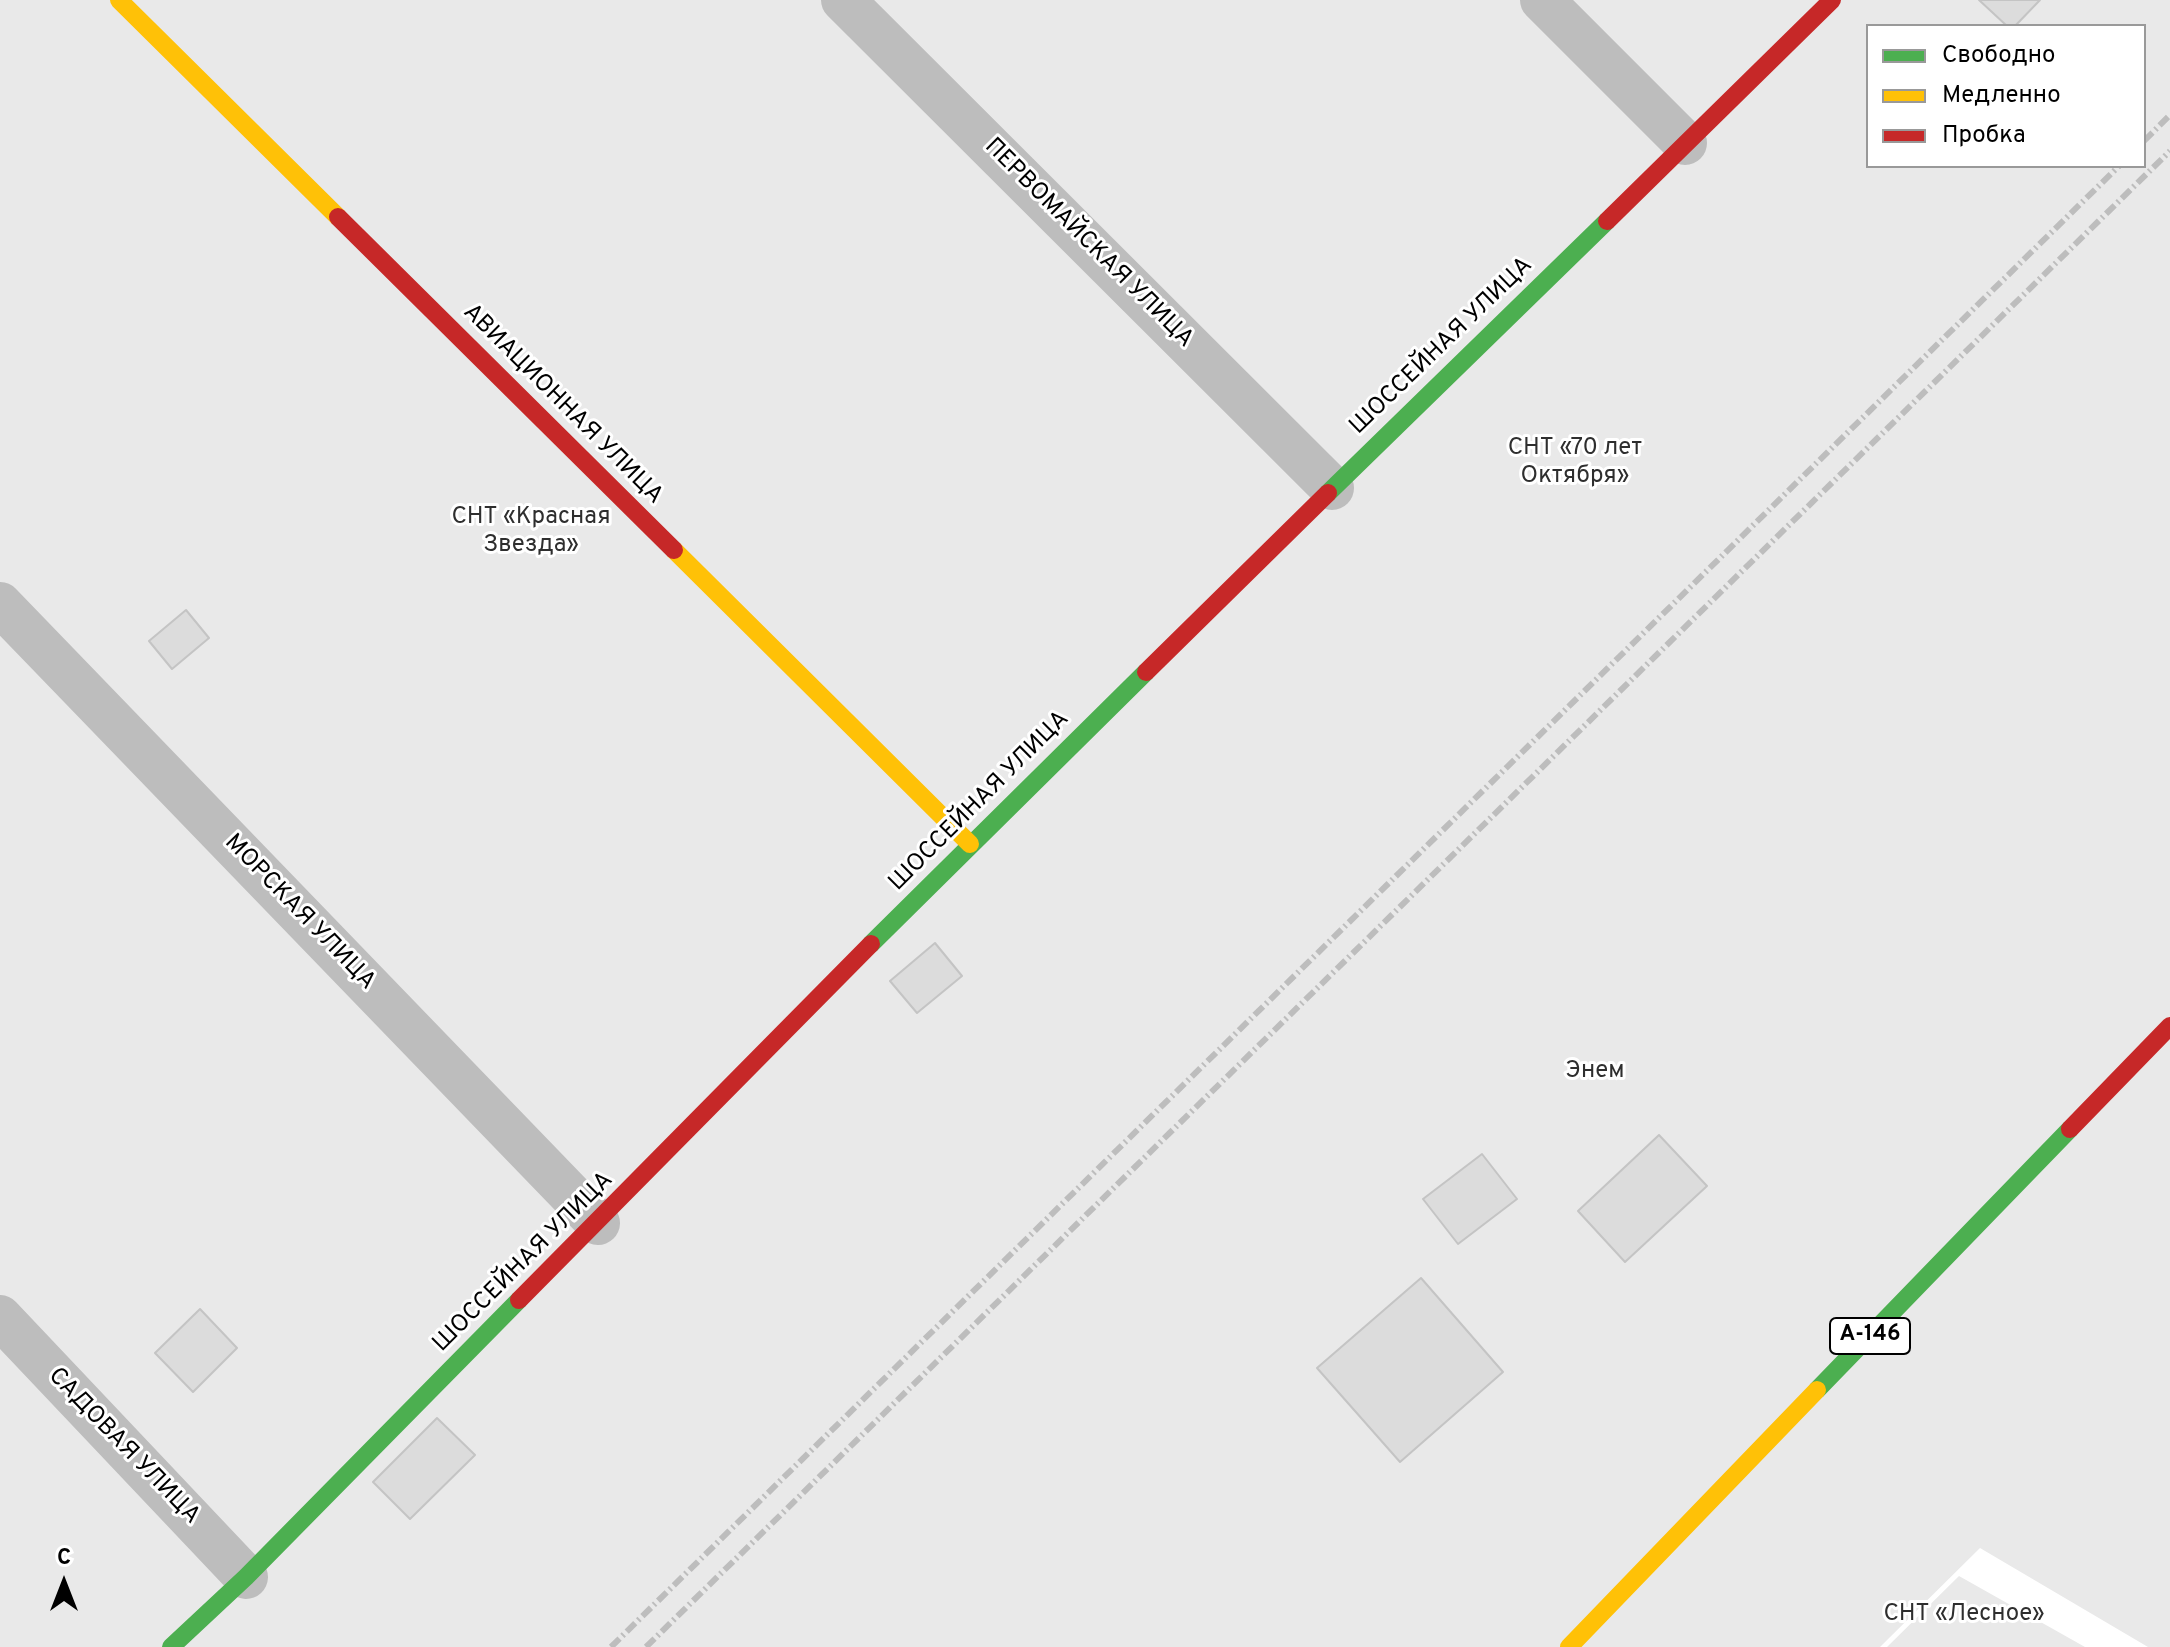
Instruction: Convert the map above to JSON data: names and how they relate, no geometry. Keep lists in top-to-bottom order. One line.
{"streets":{"main road":["ШОССЕЙНАЯ УЛИЦА","АВИАЦИОННАЯ УЛИЦА","А-146"],"street":["ПЕРВОМАЙСКАЯ УЛИЦА","МОРСКАЯ УЛИЦА","САДОВАЯ УЛИЦА"]},"crossings":[["ПЕРВОМАЙСКАЯ УЛИЦА","ШОССЕЙНАЯ УЛИЦА"],["ШОССЕЙНАЯ УЛИЦА","АВИАЦИОННАЯ УЛИЦА"],["ШОССЕЙНАЯ УЛИЦА","МОРСКАЯ УЛИЦА"],["ШОССЕЙНАЯ УЛИЦА","САДОВАЯ УЛИЦА"]],"parks":["СНТ «70 лет Октября»","СНТ «Красная Звезда»","Энем","СНТ «Лесное»"],"legend":["Свободно","Медленно","Пробка"],"north":"top"}
